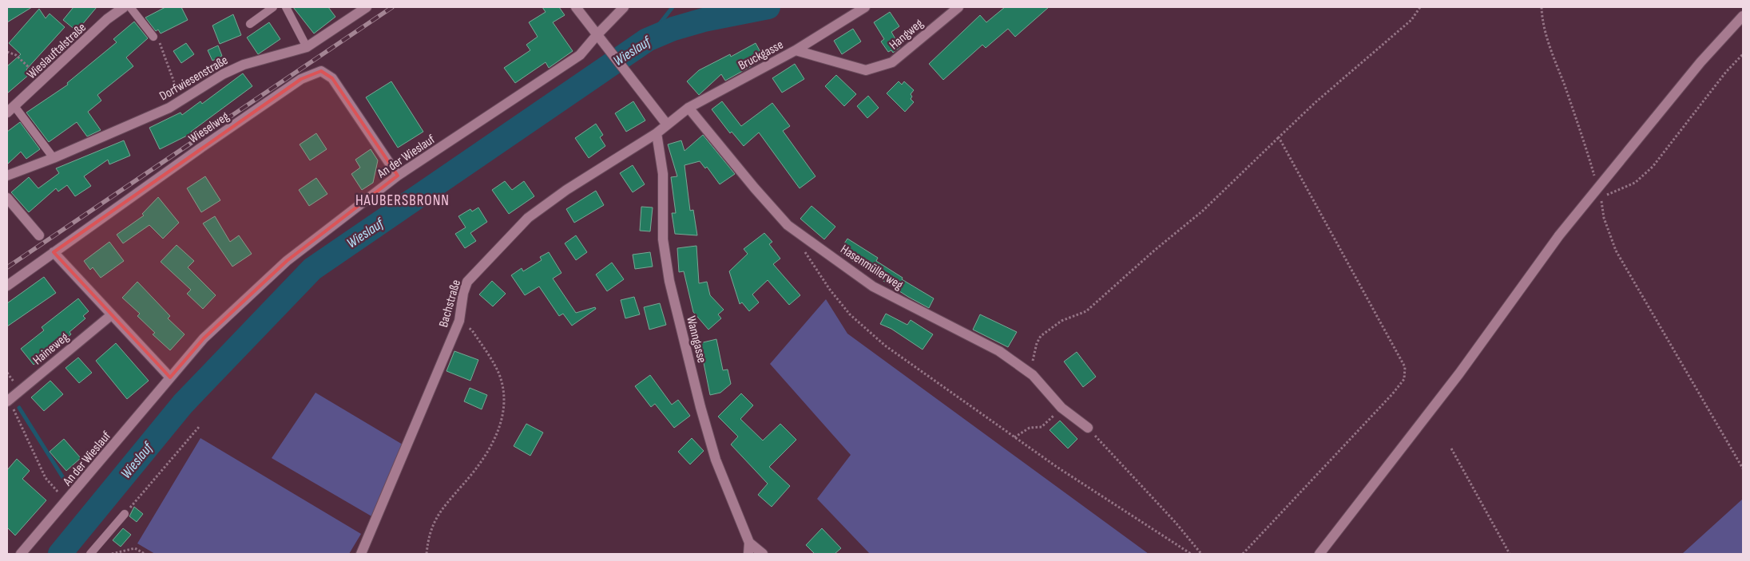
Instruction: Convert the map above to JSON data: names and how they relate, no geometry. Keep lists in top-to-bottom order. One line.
{"streets":{"street":["Hangweg","Wieslauftalstraße","Bruckgasse","Dorfwiesenstraße","Wieselweg","An der Wieslauf","Hasenmüllerweg","Bachstraße","Wanngasse","Haineweg"]},"crossings":[["Hangweg","Bruckgasse"],["Bruckgasse","Hasenmüllerweg"],["Bruckgasse","Bachstraße"],["Bruckgasse","Wanngasse"],["Wieselweg","An der Wieslauf"],["Bachstraße","Wanngasse"]],"districts":["HAUBERSBRONN"],"water":["Wieslauf"]}
